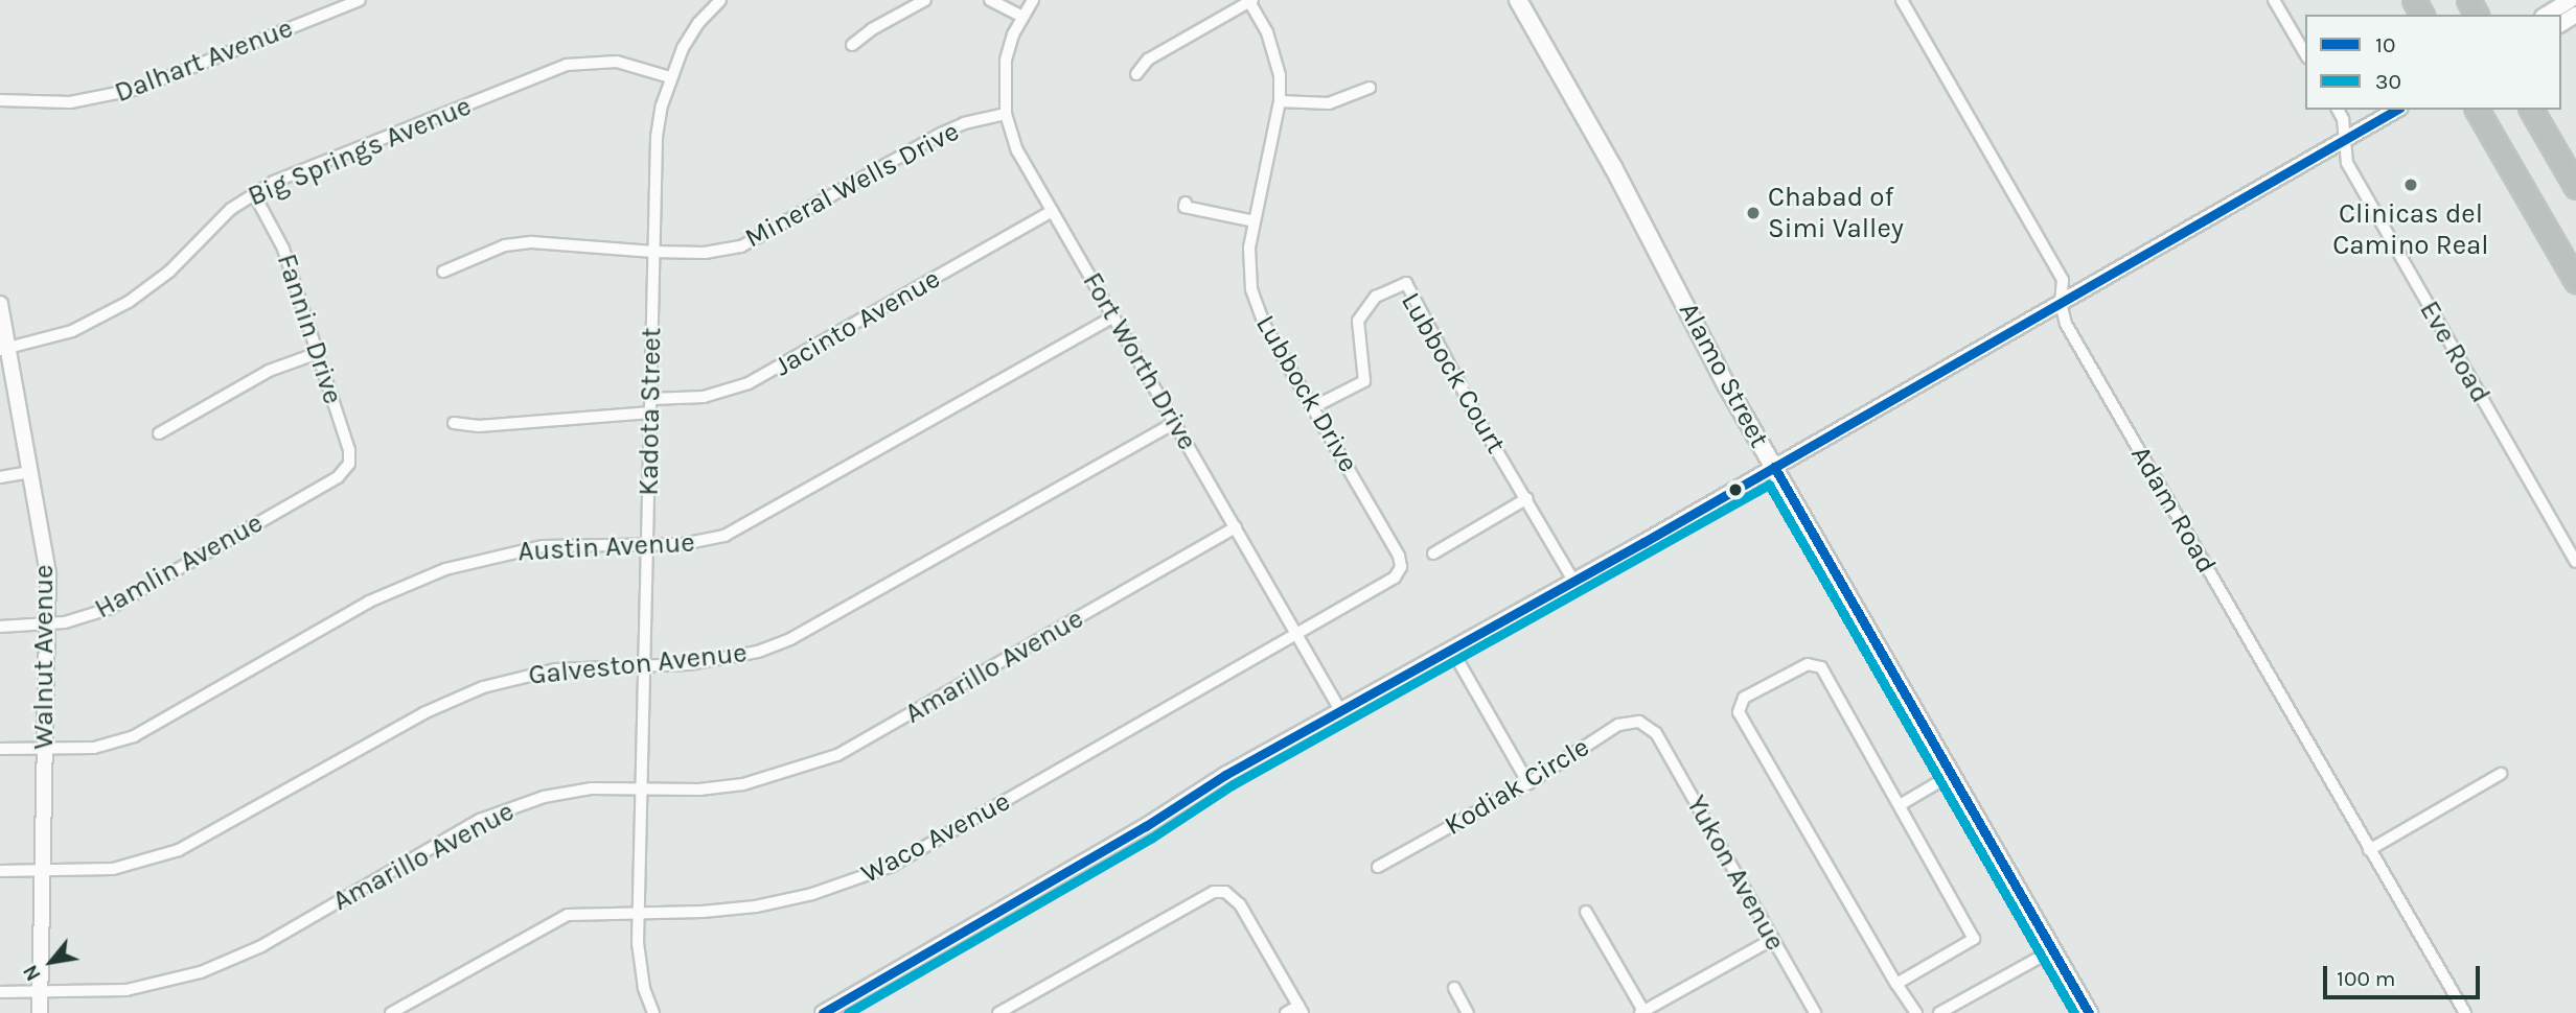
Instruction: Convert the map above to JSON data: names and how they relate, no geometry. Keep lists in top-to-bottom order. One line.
{"streets":{"main road":["Alamo Street"],"street":["Dalhart Avenue","Big Springs Avenue","Mineral Wells Drive","Jacinto Avenue","Fannin Drive","Eve Road","Fort Worth Drive","Lubbock Court","Lubbock Drive","Kadota Street","Adam Road","Austin Avenue","Hamlin Avenue","Walnut Avenue","Galveston Avenue","Amarillo Avenue","Kodiak Circle","Waco Avenue","Yukon Avenue"]},"crossings":[["Big Springs Avenue","Fannin Drive"],["Big Springs Avenue","Kadota Street"],["Big Springs Avenue","Walnut Avenue"],["Mineral Wells Drive","Fort Worth Drive"],["Mineral Wells Drive","Kadota Street"],["Jacinto Avenue","Fort Worth Drive"],["Jacinto Avenue","Kadota Street"],["Fannin Drive","Hamlin Avenue"],["Fort Worth Drive","Austin Avenue"],["Fort Worth Drive","Galveston Avenue"],["Fort Worth Drive","Amarillo Avenue"],["Fort Worth Drive","Waco Avenue"],["Lubbock Court","Lubbock Drive"],["Lubbock Drive","Waco Avenue"],["Kadota Street","Austin Avenue"],["Kadota Street","Galveston Avenue"],["Kadota Street","Amarillo Avenue"],["Kadota Street","Waco Avenue"],["Austin Avenue","Walnut Avenue"],["Hamlin Avenue","Walnut Avenue"],["Walnut Avenue","Galveston Avenue"],["Walnut Avenue","Amarillo Avenue"],["Kodiak Circle","Yukon Avenue"]],"places":["Clinicas del Camino Real","Chabad of Simi Valley"],"lines":["transit line 10","transit line 30"],"legend":["10","30"],"scale_bar":"100 m","north":"bottom left"}
